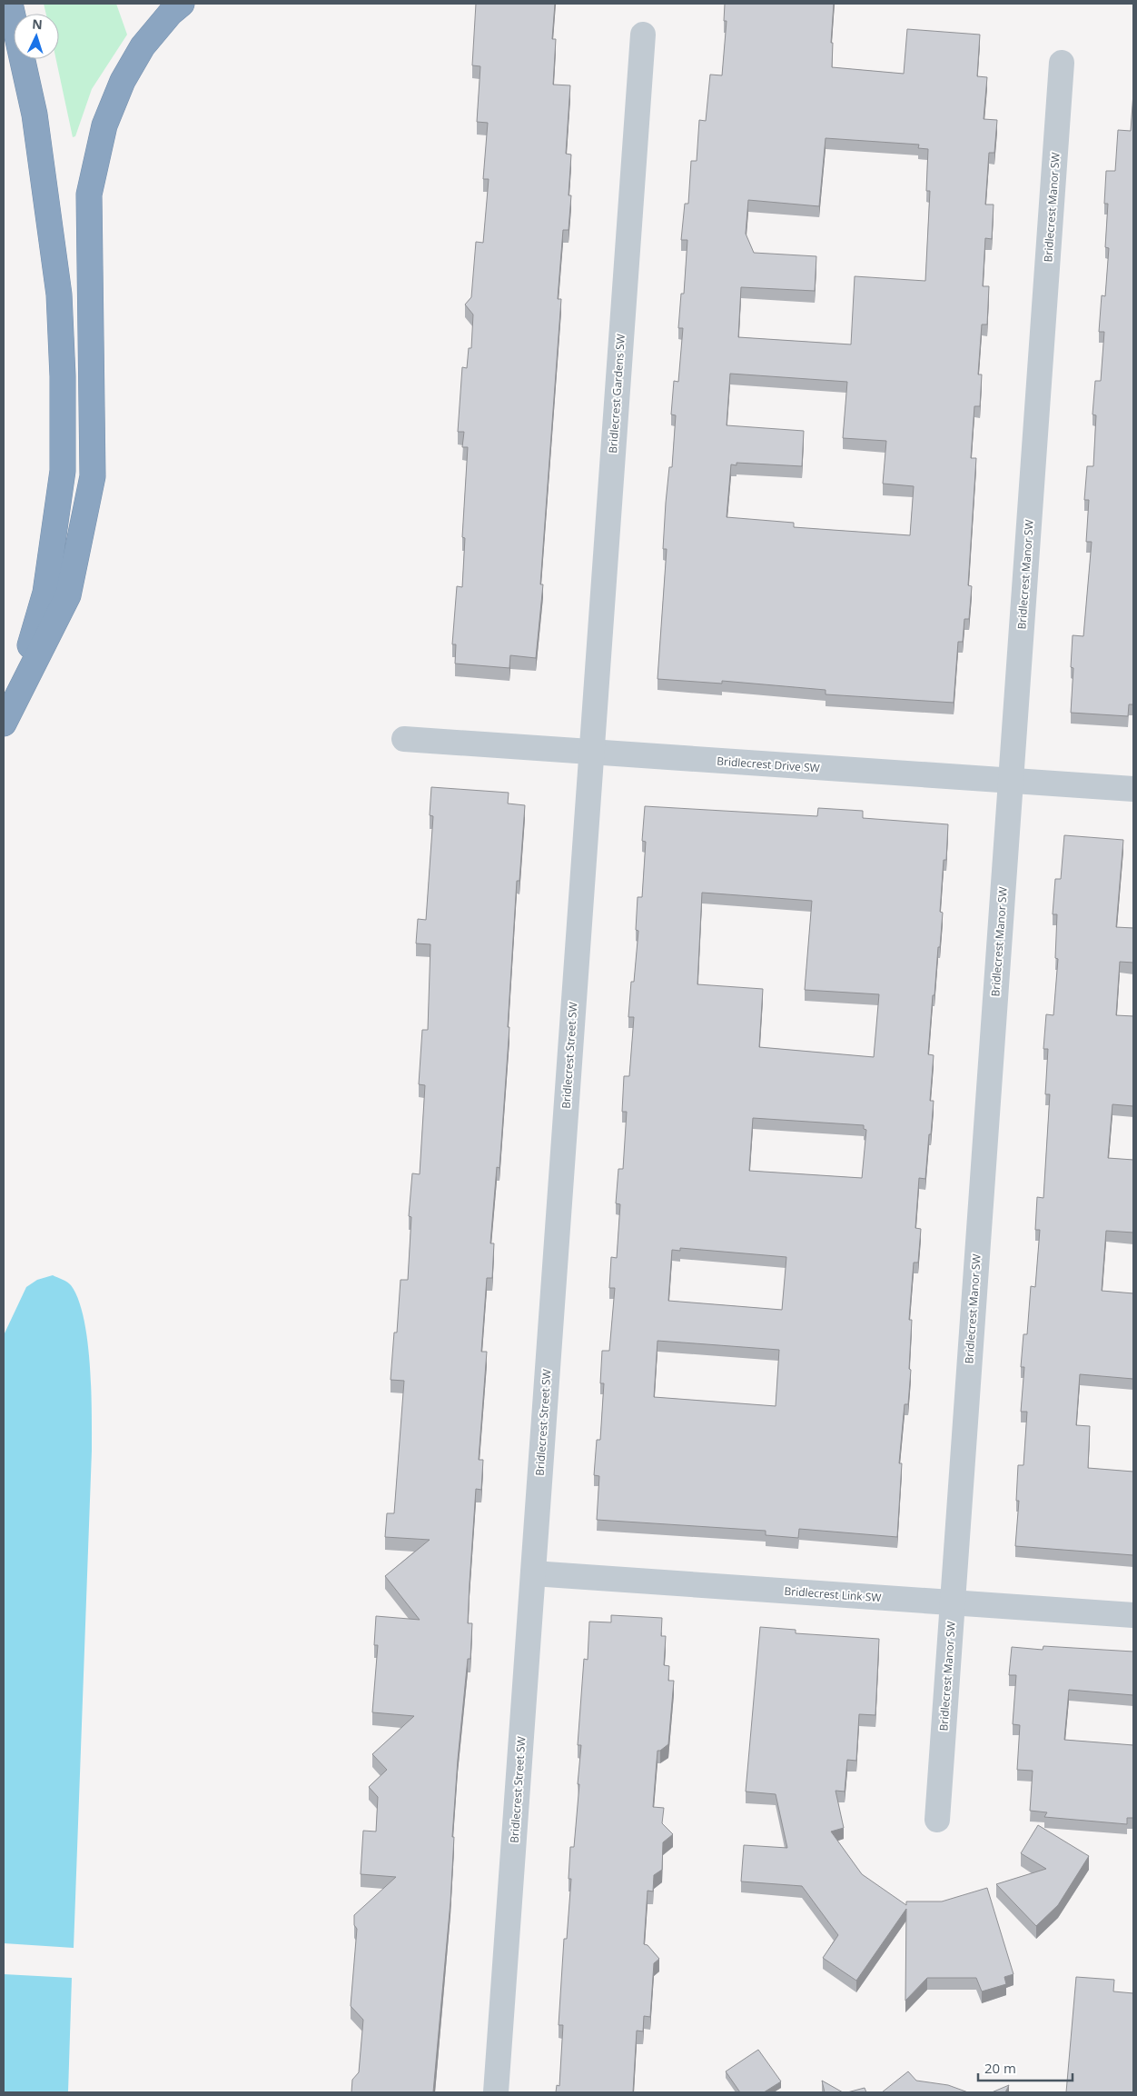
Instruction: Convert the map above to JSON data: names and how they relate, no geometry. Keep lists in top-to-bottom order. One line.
{"streets":{"street":["Bridlecrest Manor SW","Bridlecrest Gardens SW","Bridlecrest Drive SW","Bridlecrest Street SW","Bridlecrest Link SW"]},"crossings":[["Bridlecrest Manor SW","Bridlecrest Drive SW"],["Bridlecrest Manor SW","Bridlecrest Link SW"],["Bridlecrest Gardens SW","Bridlecrest Drive SW"],["Bridlecrest Gardens SW","Bridlecrest Street SW"],["Bridlecrest Drive SW","Bridlecrest Street SW"],["Bridlecrest Street SW","Bridlecrest Link SW"]],"scale_bar":"20 m","north":"top"}
